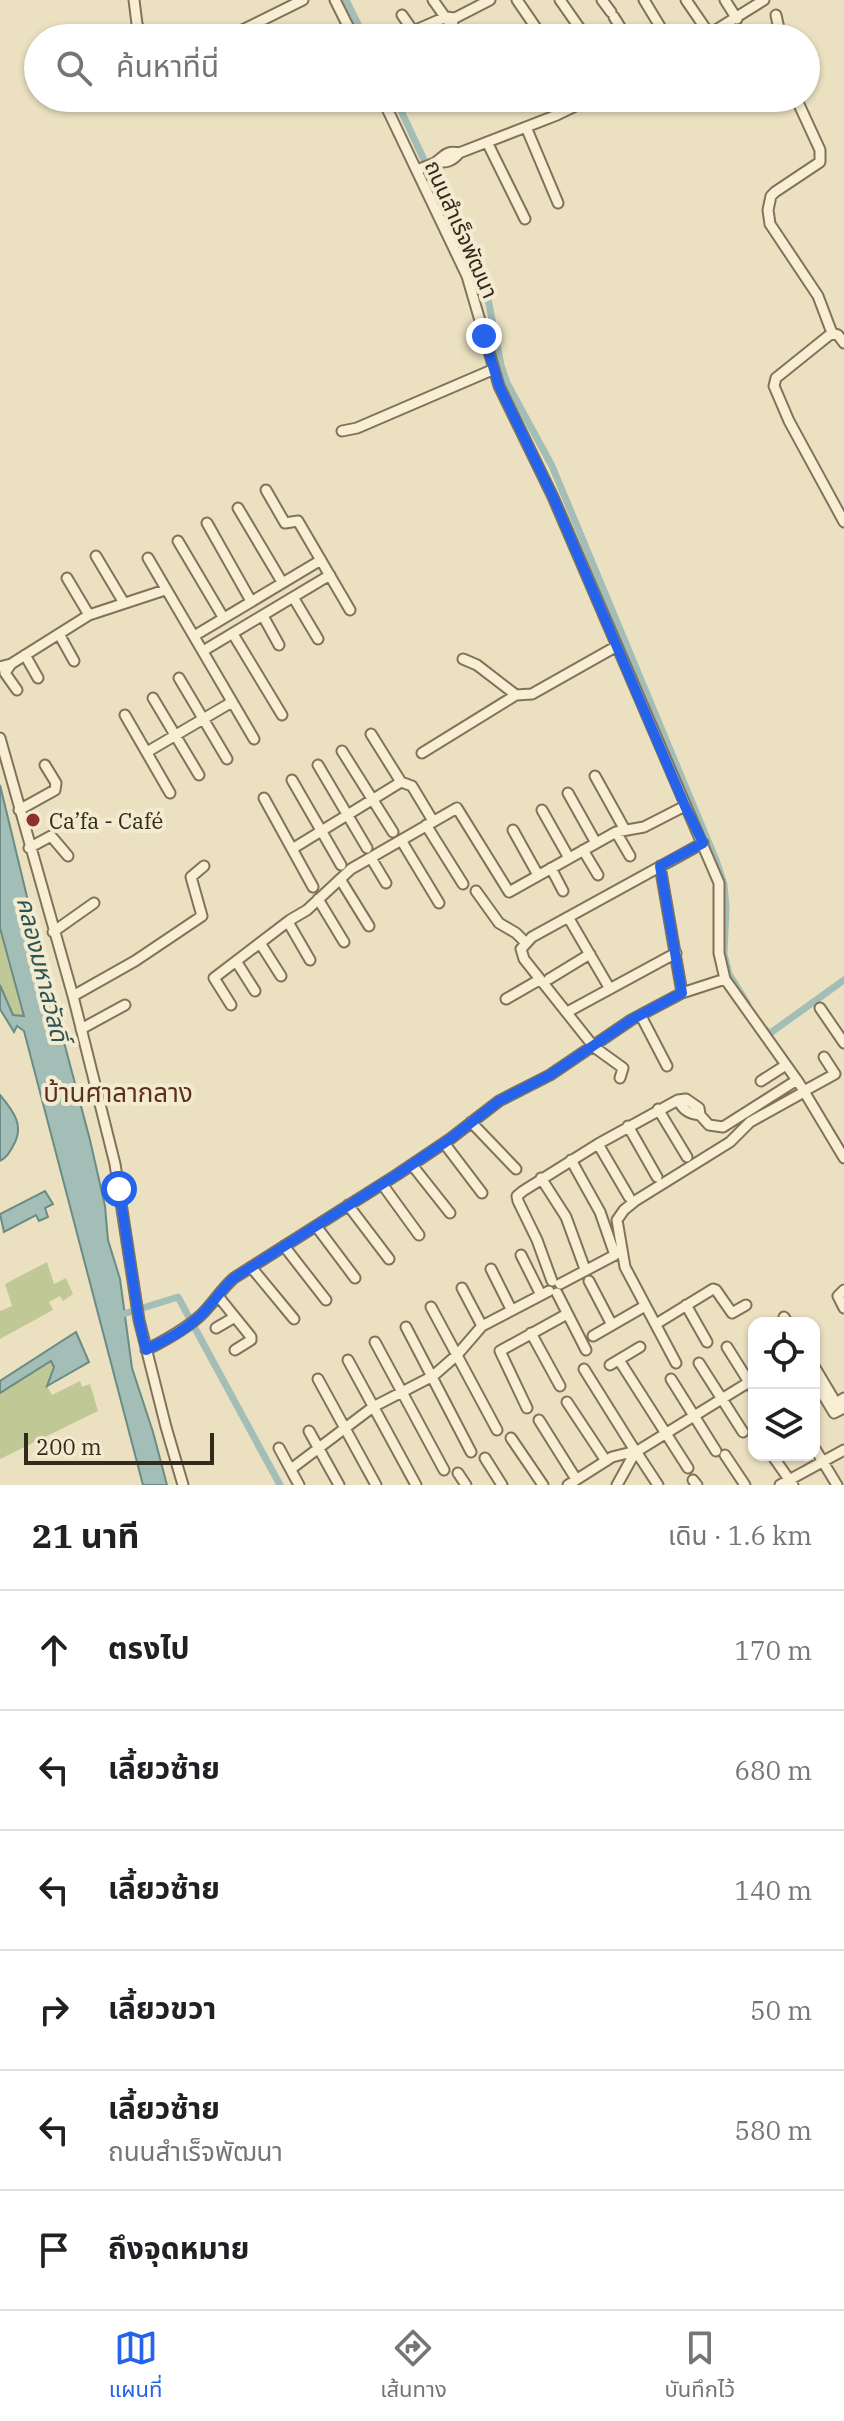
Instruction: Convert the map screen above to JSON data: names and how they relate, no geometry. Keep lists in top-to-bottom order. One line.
{"streets":{"street":["ถนนสำเร็จพัฒนา"]},"districts":["บ้านศาลากลาง"],"water":["คลองมหาสวัสดิ์"],"places":["Ca’fa - Café"],"scale_bar":"200 m","page":{"search":"ค้นหาที่นี่","scale":"200 m","heading":["21 นาที","เดิน · 1.6 km"],"list":[["ตรงไป","170 m"],["เลี้ยวซ้าย","680 m"],["เลี้ยวซ้าย","140 m"],["เลี้ยวขวา","50 m"],["เลี้ยวซ้าย","ถนนสำเร็จพัฒนา","580 m"],"ถึงจุดหมาย"],"nav":["แผนที่","เส้นทาง","บันทึกไว้"]}}
